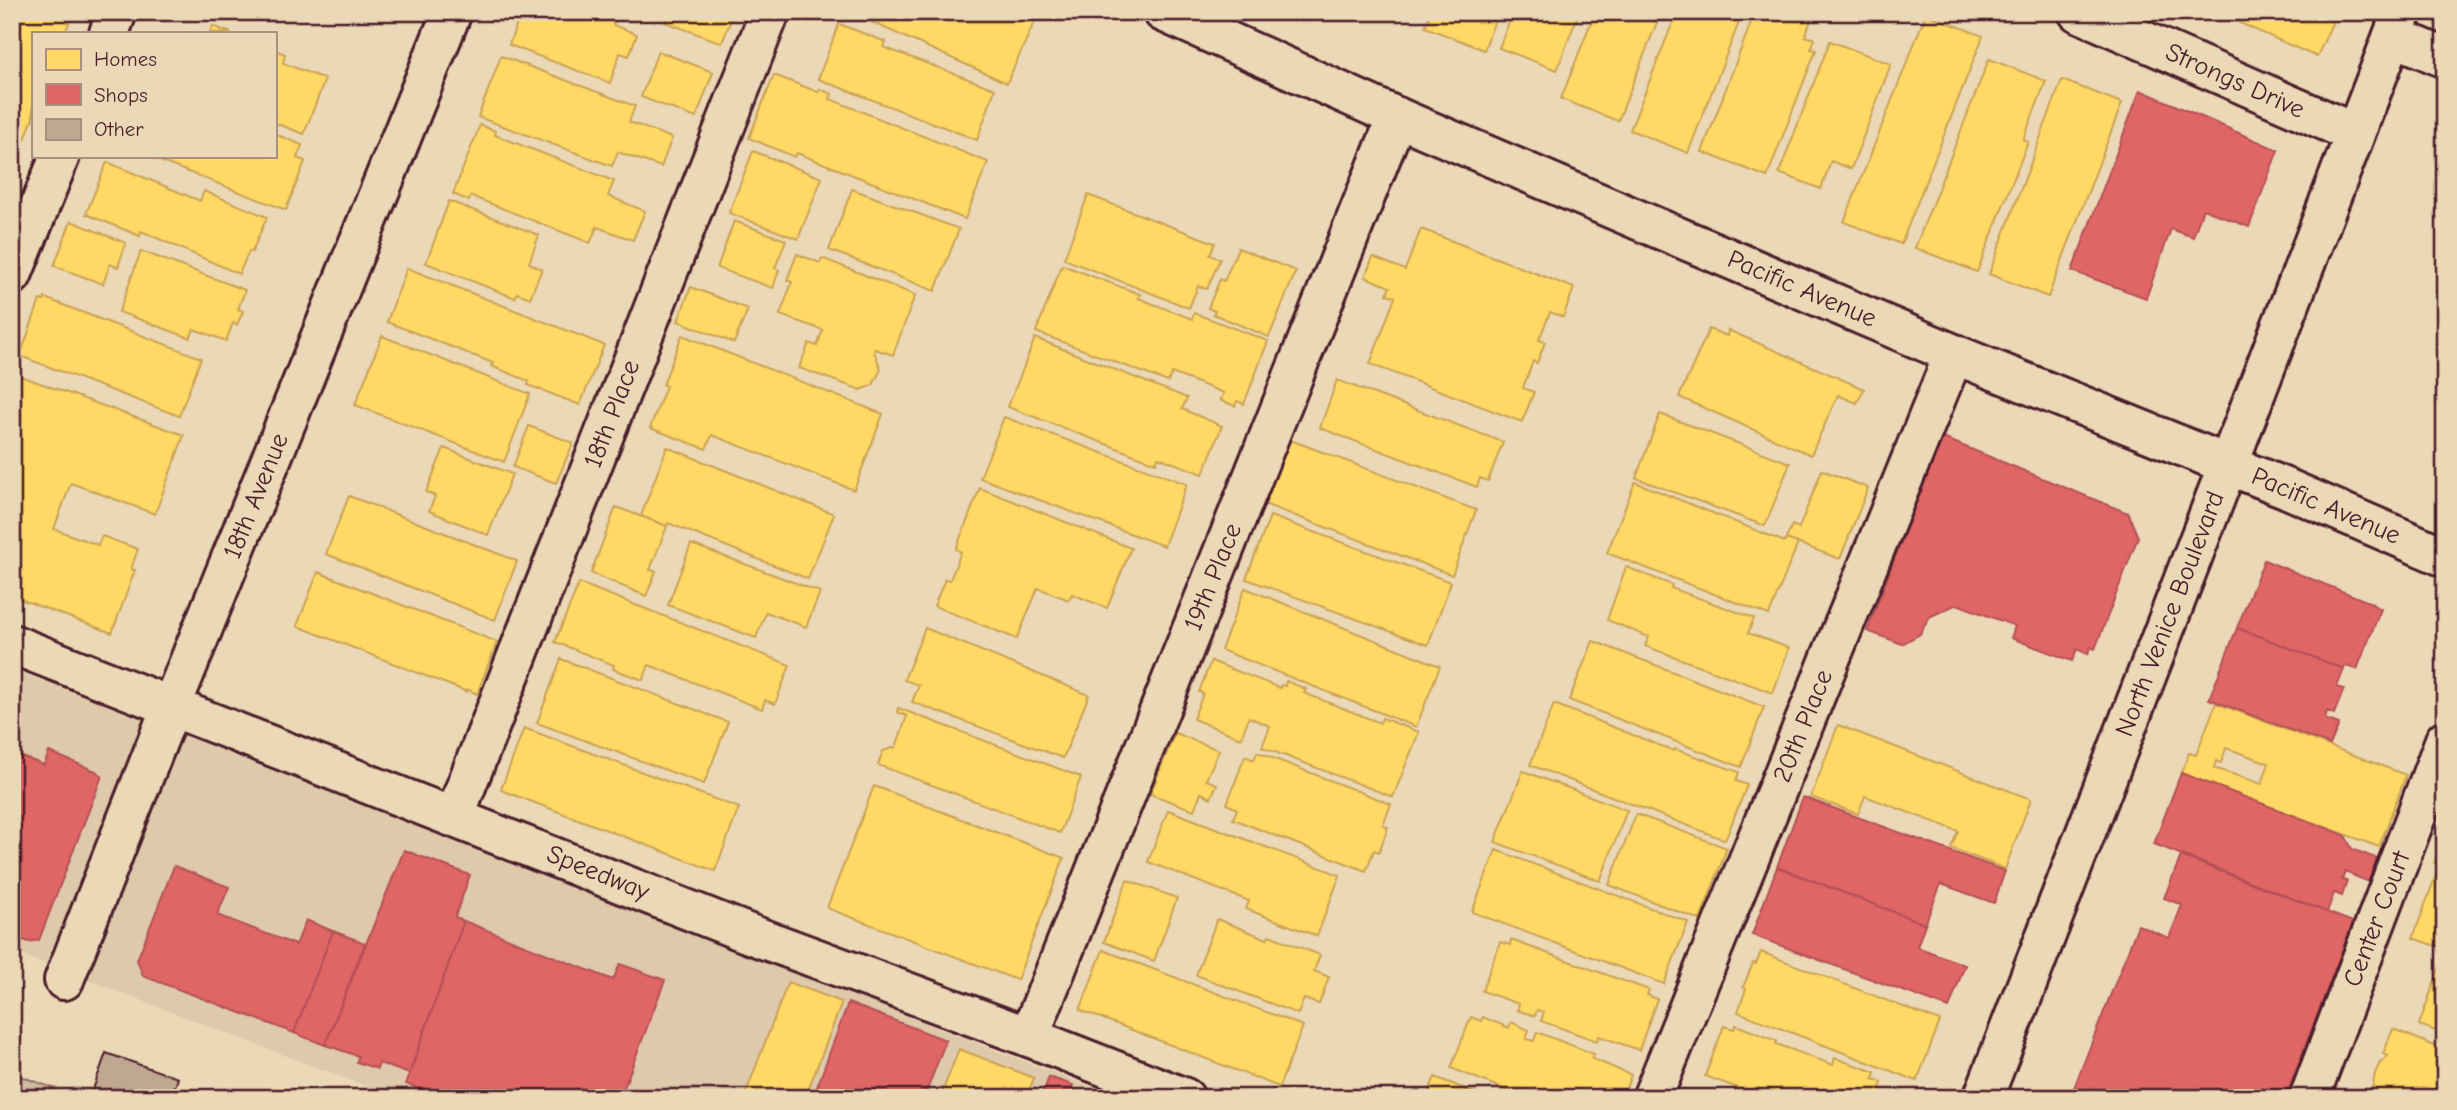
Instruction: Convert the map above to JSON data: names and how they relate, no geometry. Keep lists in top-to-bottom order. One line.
{"streets":{"street":["Strongs Drive","Pacific Avenue","18th Place","18th Avenue","19th Place","North Venice Boulevard","20th Place","Speedway","Center Court"]},"crossings":[["Strongs Drive","North Venice Boulevard"],["Pacific Avenue","19th Place"],["Pacific Avenue","North Venice Boulevard"],["Pacific Avenue","20th Place"],["18th Place","Speedway"],["18th Avenue","Speedway"],["19th Place","Speedway"]],"legend":["Homes","Shops","Other"]}
